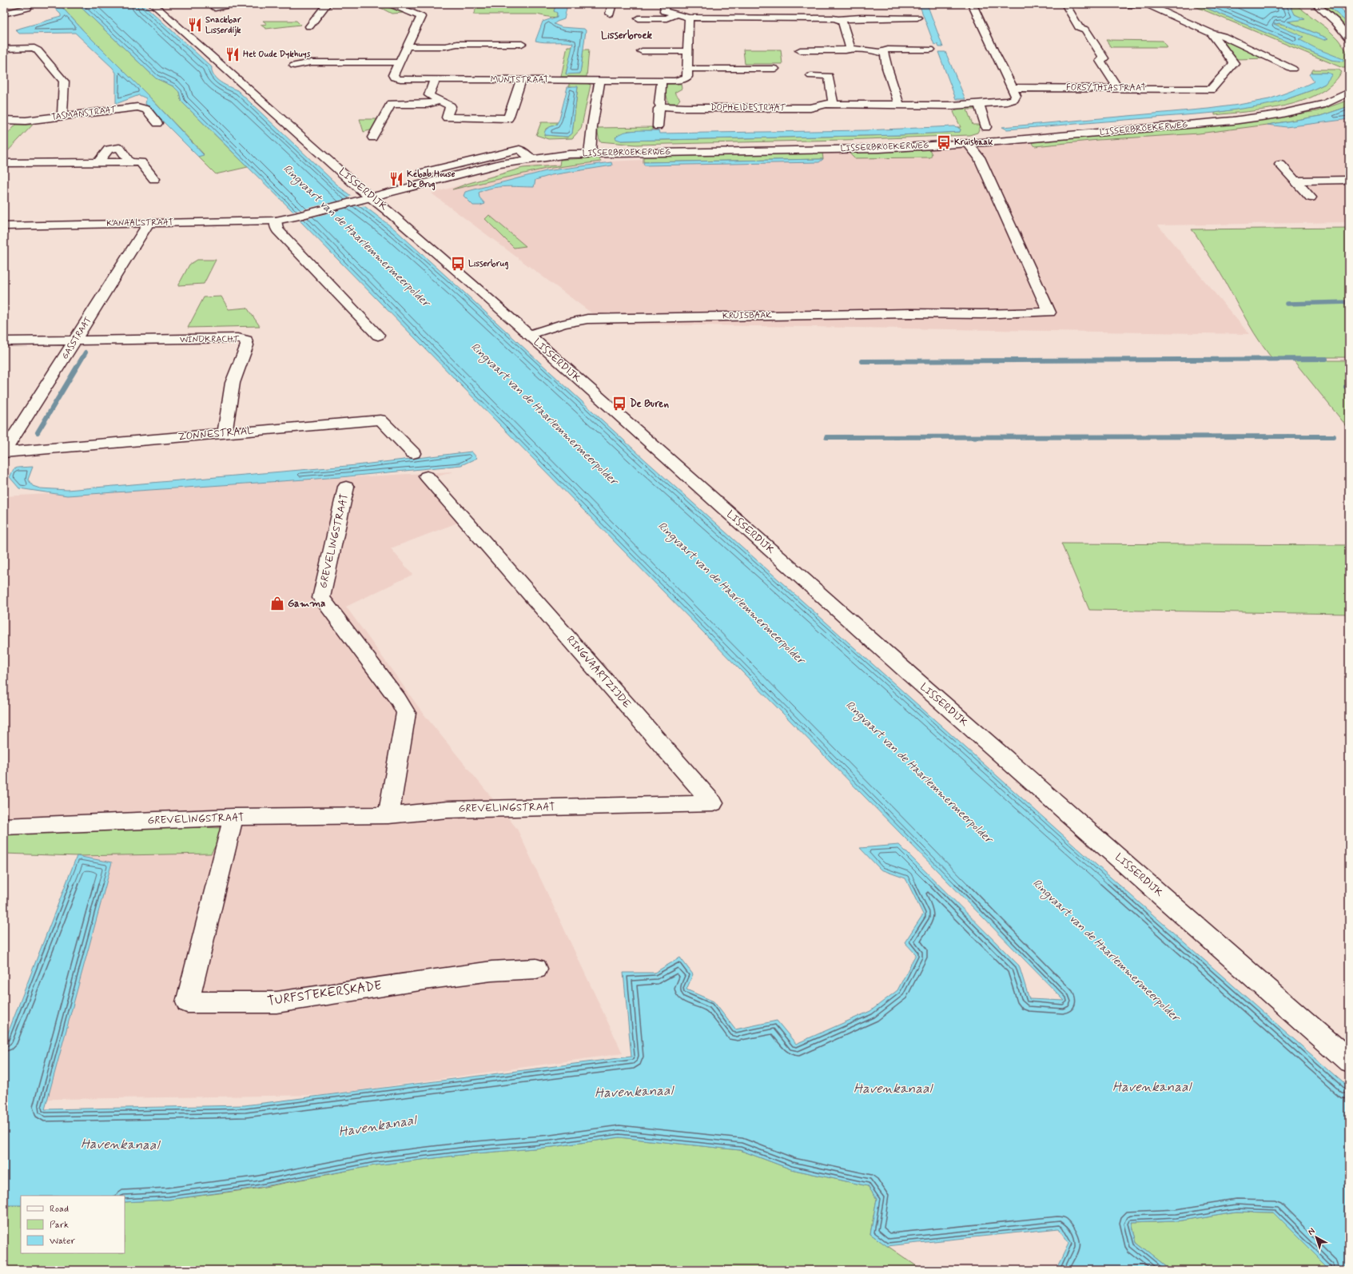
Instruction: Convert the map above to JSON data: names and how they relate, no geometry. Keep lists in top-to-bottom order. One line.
{"streets":{"street":["MUNTSTRAAT","FORSYTHIASTRAAT","DOPHEIDESTRAAT","TASMANSTRAAT","LISSERBROEKERWEG","LISSERDIJK","KANAALSTRAAT","KRUISBAAK","GASSTRAAT","WINDKRACHT","ZONNESTRAAL","GREVELINGSTRAAT","RINGVAARTZIJDE","TURFSTEKERSKADE"]},"crossings":[["LISSERBROEKERWEG","LISSERDIJK"],["LISSERBROEKERWEG","KANAALSTRAAT"],["LISSERBROEKERWEG","KRUISBAAK"],["LISSERDIJK","KRUISBAAK"],["KANAALSTRAAT","GASSTRAAT"],["GASSTRAAT","WINDKRACHT"],["GASSTRAAT","ZONNESTRAAL"],["WINDKRACHT","ZONNESTRAAL"],["GREVELINGSTRAAT","RINGVAARTZIJDE"],["GREVELINGSTRAAT","TURFSTEKERSKADE"]],"districts":["Lisserbroek"],"water":["Ringvaart van de Haarlemmermeerpolder","Havenkanaal"],"places":{"restaurant":["Snackbar Lisserdijk","Het Oude Dykhuys","Kebab House De Brug"],"bus stop":["Kruisbaak","Lisserbrug","De Buren"],"shop":["Gamma"]},"legend":["Road","Park","Water"],"north":"top left"}
